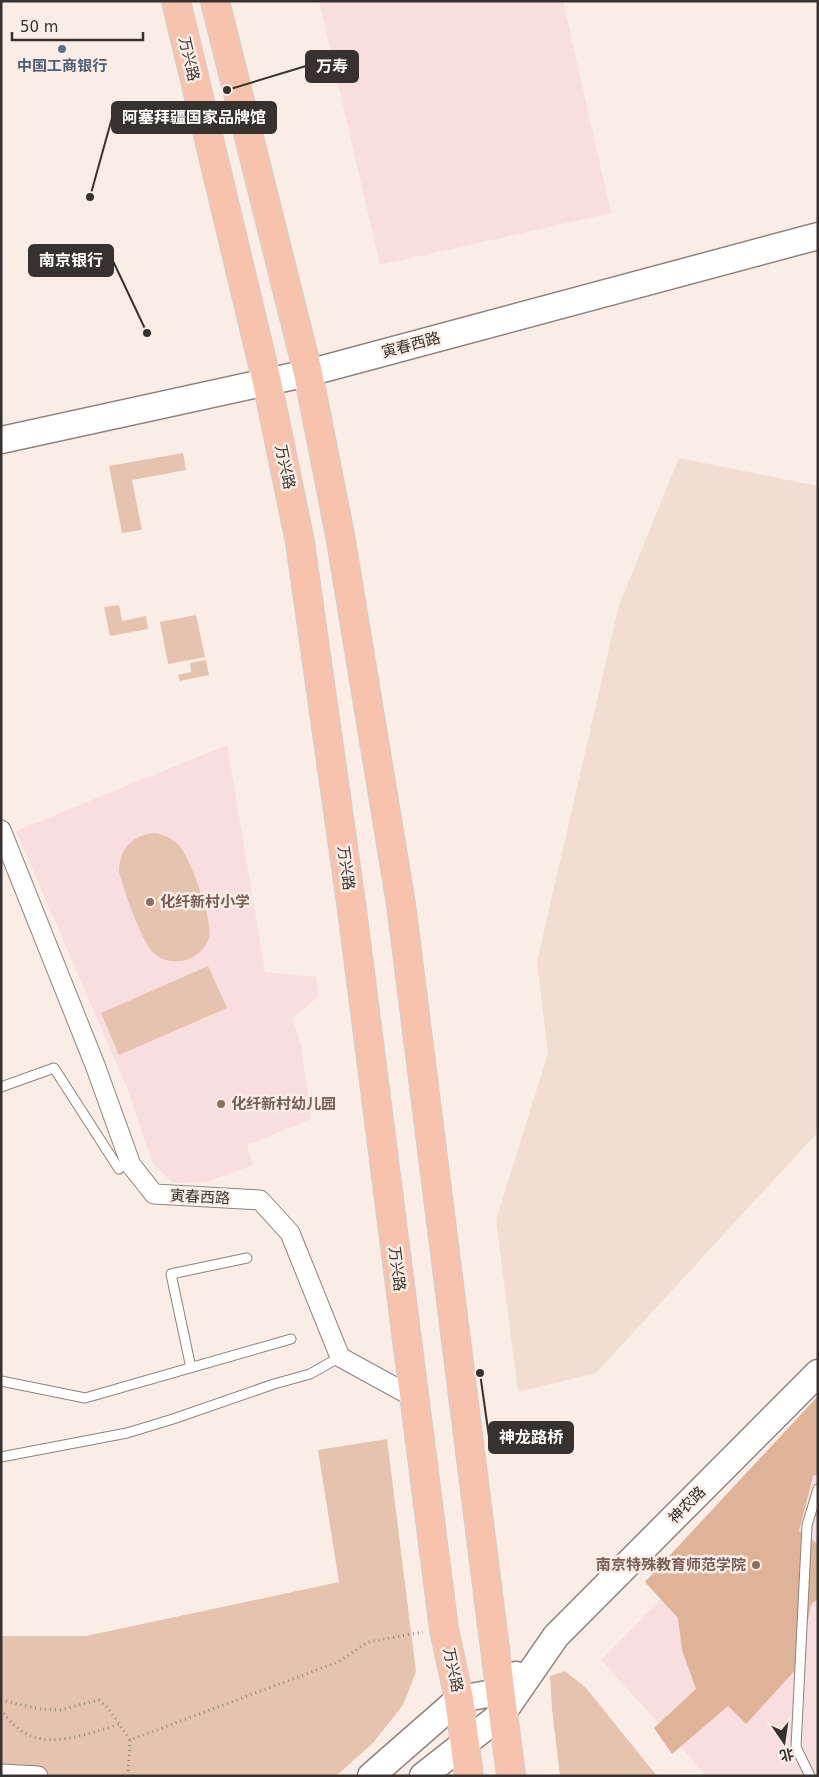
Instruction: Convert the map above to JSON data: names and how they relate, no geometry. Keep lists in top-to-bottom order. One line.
{"streets":{"main road":["万兴路"],"street":["寅春西路","神农路"]},"crossings":[["万兴路","寅春西路"],["万兴路","神农路"]],"places":["中国工商银行","万寿","阿塞拜疆国家品牌馆","南京银行","化纤新村小学","化纤新村幼儿园","神龙路桥","南京特殊教育师范学院"],"scale_bar":"50 m","north":"bottom"}
